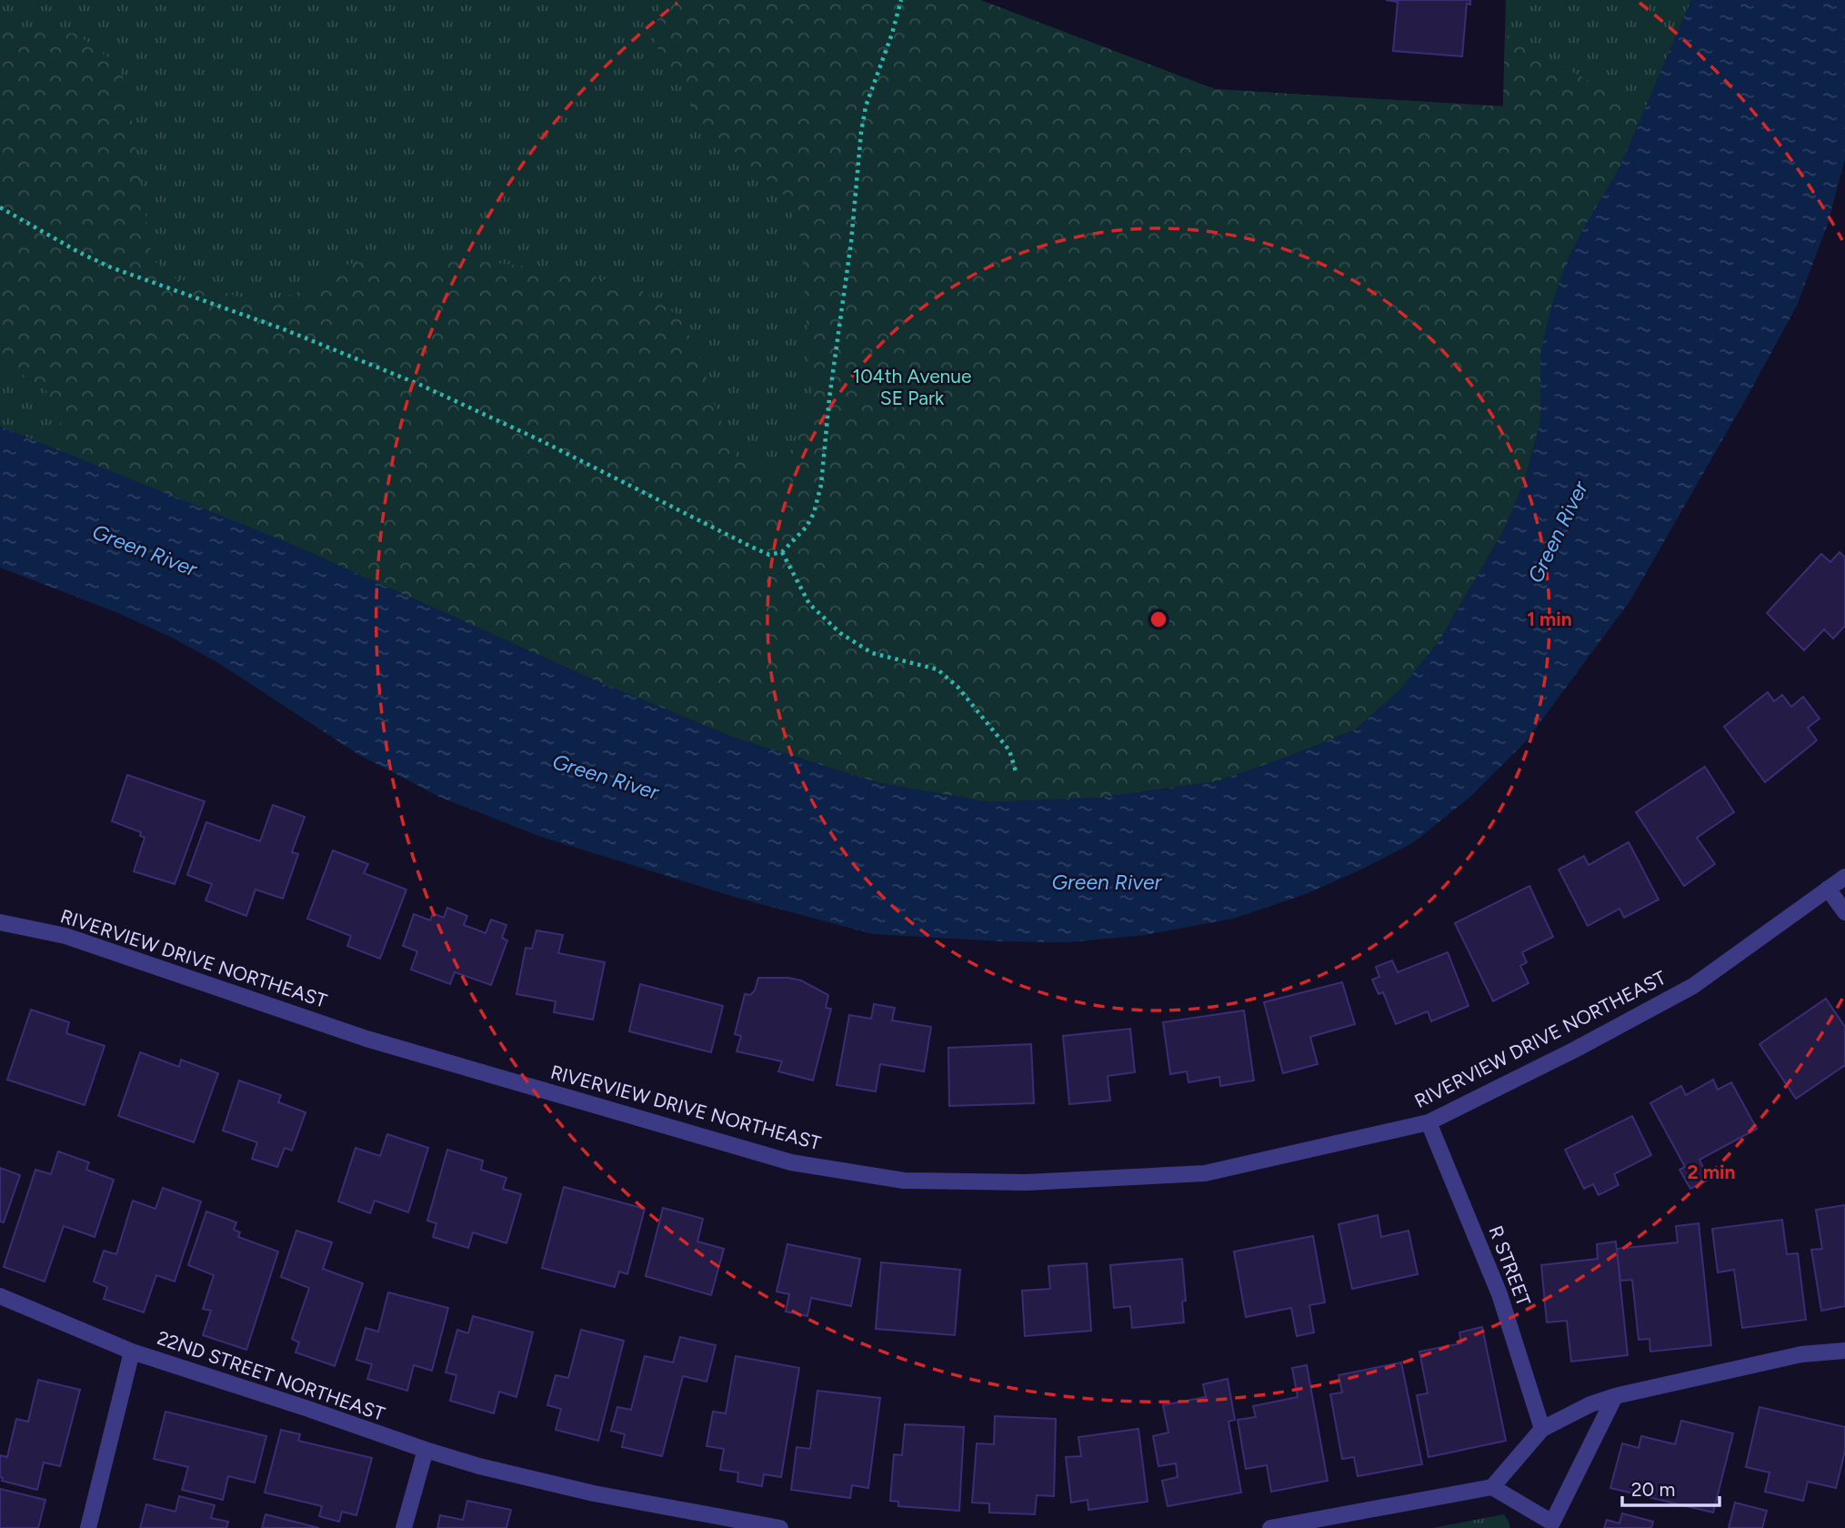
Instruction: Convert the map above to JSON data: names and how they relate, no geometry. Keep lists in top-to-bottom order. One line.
{"streets":{"street":["RIVERVIEW DRIVE NORTHEAST","R STREET","22ND STREET NORTHEAST"]},"crossings":[["RIVERVIEW DRIVE NORTHEAST","R STREET"]],"water":["Green River"],"parks":["104th Avenue SE Park"],"scale_bar":"20 m","rings":["1 min","2 min"]}
